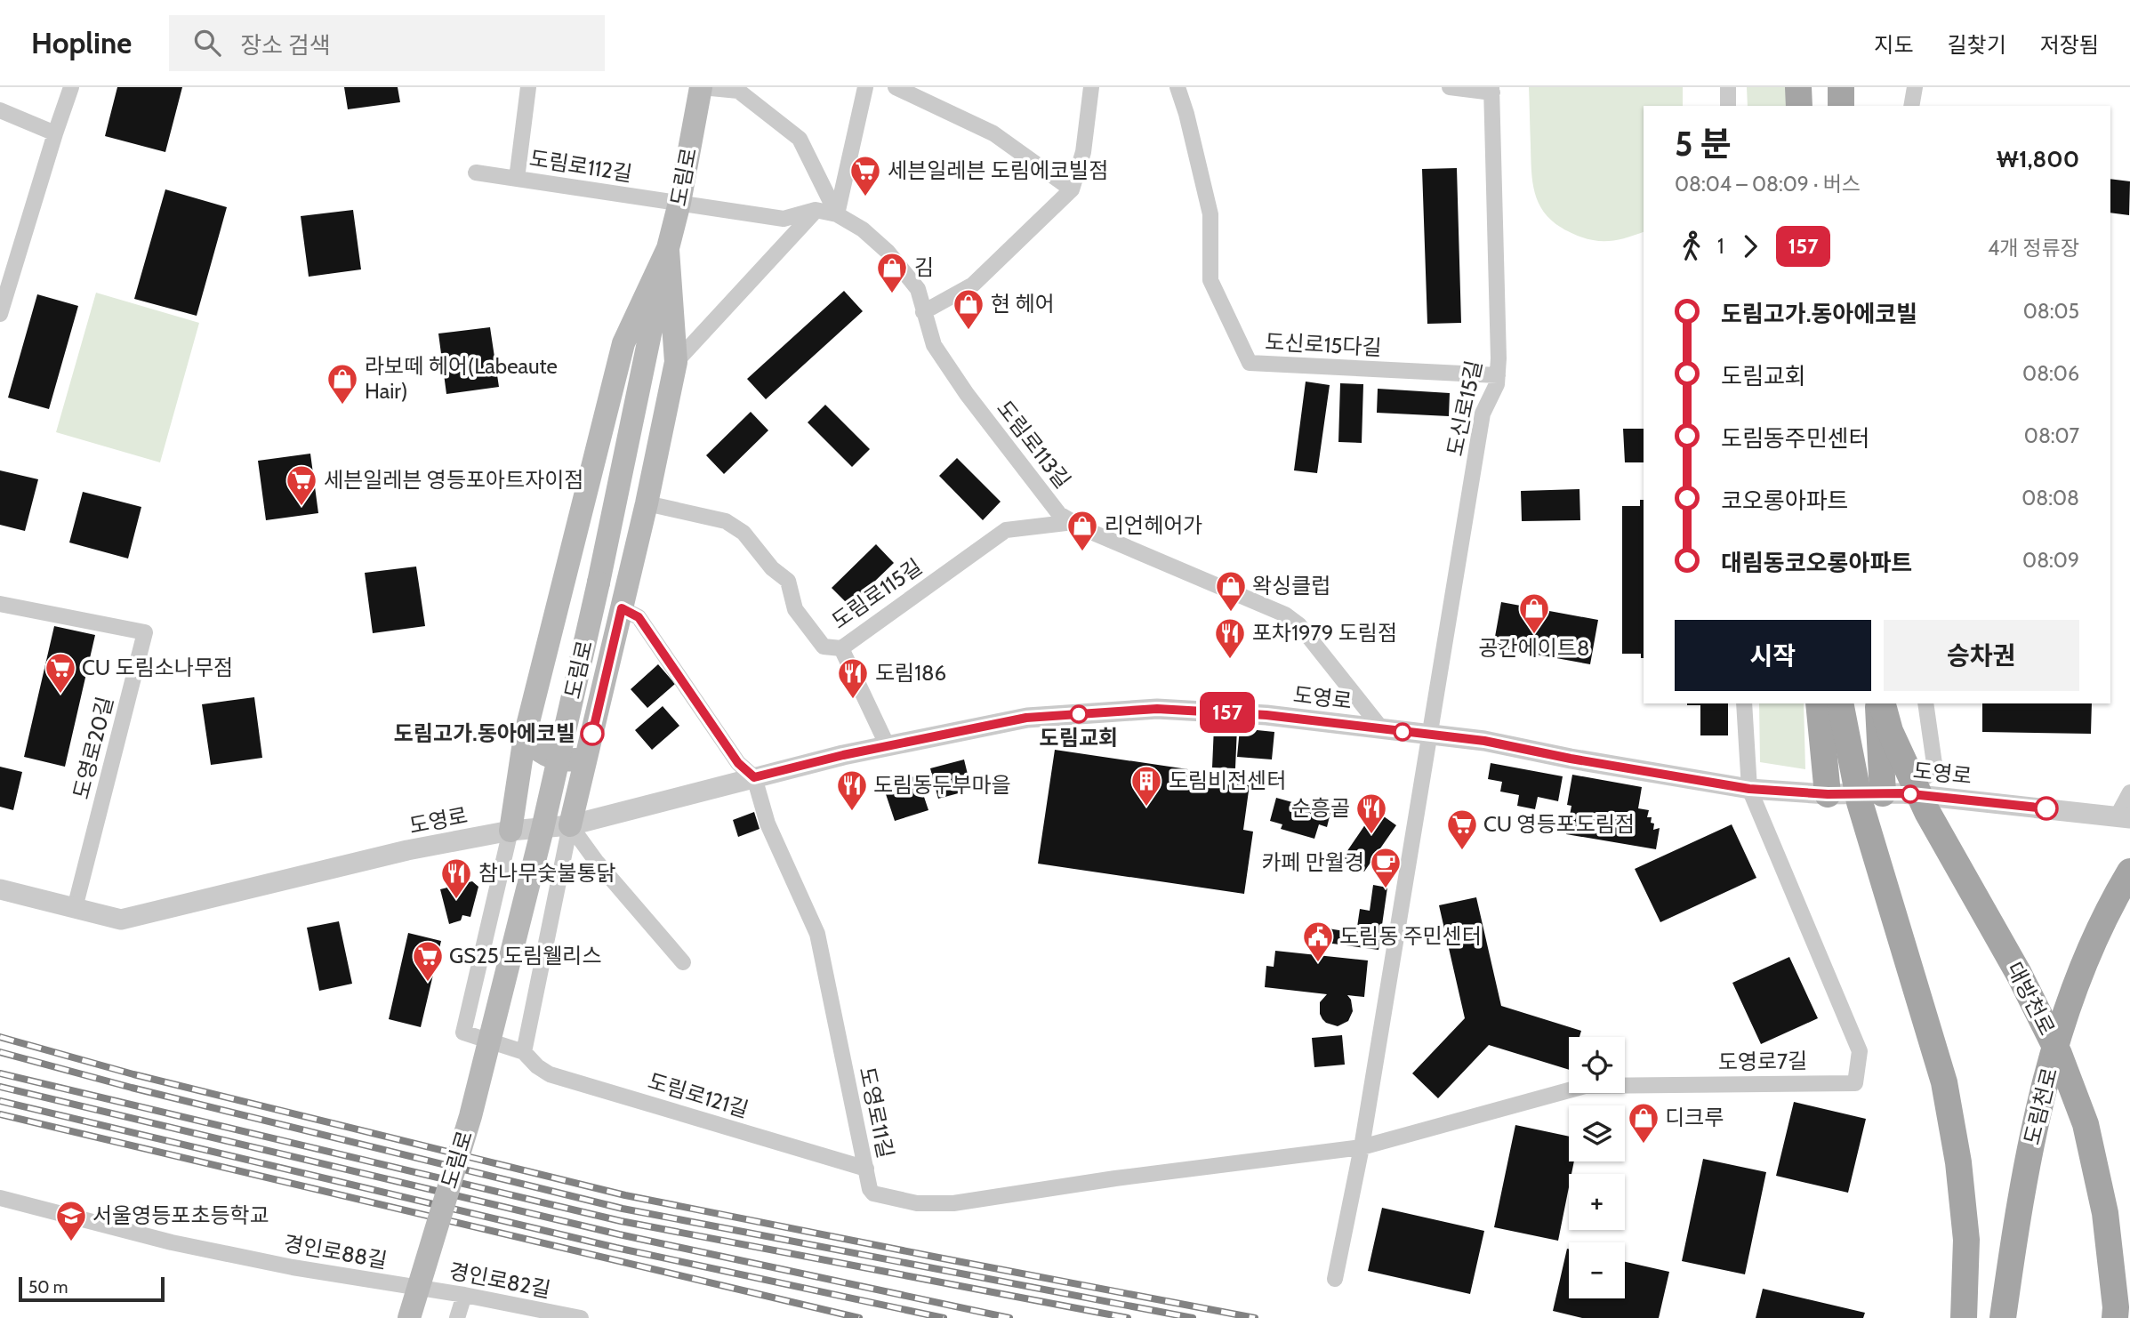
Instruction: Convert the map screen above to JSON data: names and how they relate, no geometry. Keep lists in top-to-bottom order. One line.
{"streets":{"main road":["도림로","대방천로","도림천로"],"street":["도림로112길","도신로15다길","도신로15길","도림로113길","도림로115길","도영로","도영로20길","도영로7길","도림로121길","도영로11길","경인로88길","경인로82길"]},"crossings":[["도림로112길","도림로"],["도림로112길","도림로113길"],["도림로","도림로113길"],["도신로15다길","도신로15길"],["도신로15길","도영로"],["도림로113길","도림로115길"],["도림로113길","도영로"],["도영로","도영로20길"],["도영로","도영로7길"],["도영로","도영로11길"],["도영로7길","도영로11길"],["도림로121길","도영로11길"],["경인로88길","경인로82길"]],"places":{"supermarket":["세븐일레븐 도림에코빌점","세븐일레븐 영등포아트자이점","CU 도림소나무점","CU 영등포도림점","GS25 도림웰리스"],"shop":["김","현 헤어","라보떼 헤어(Labeaute Hair)","리언헤어가","왁싱클럽","공간에이트8","디크루"],"restaurant":["포차1979 도림점","도림186","도림동두부마을","순흥골","참나무숯불통닭"],"other":["도림교회","도림고가.동아에코빌"],"building":["도림비전센터"],"cafe":["카페 만월경"],"public building":["도림동 주민센터"],"school or university":["서울영등포초등학교"]},"lines":["bus line 157"],"scale_bar":"50 m","page":{"header":"Hopline","search":"장소 검색","nav":["지도","길찾기","저장됨"],"on_map":"157","heading":["5 분","08:04 – 08:09 · 버스","₩1,800"],"legs":["1","157","4개 정류장"],"list":[{"name":"도림고가.동아에코빌","value":"08:05"},{"name":"도림교회","value":"08:06"},{"name":"도림동주민센터","value":"08:07"},{"name":"코오롱아파트","value":"08:08"},{"name":"대림동코오롱아파트","value":"08:09"}],"buttons":["시작","승차권"],"map_buttons":["+","−"],"scale":"50 m"}}
